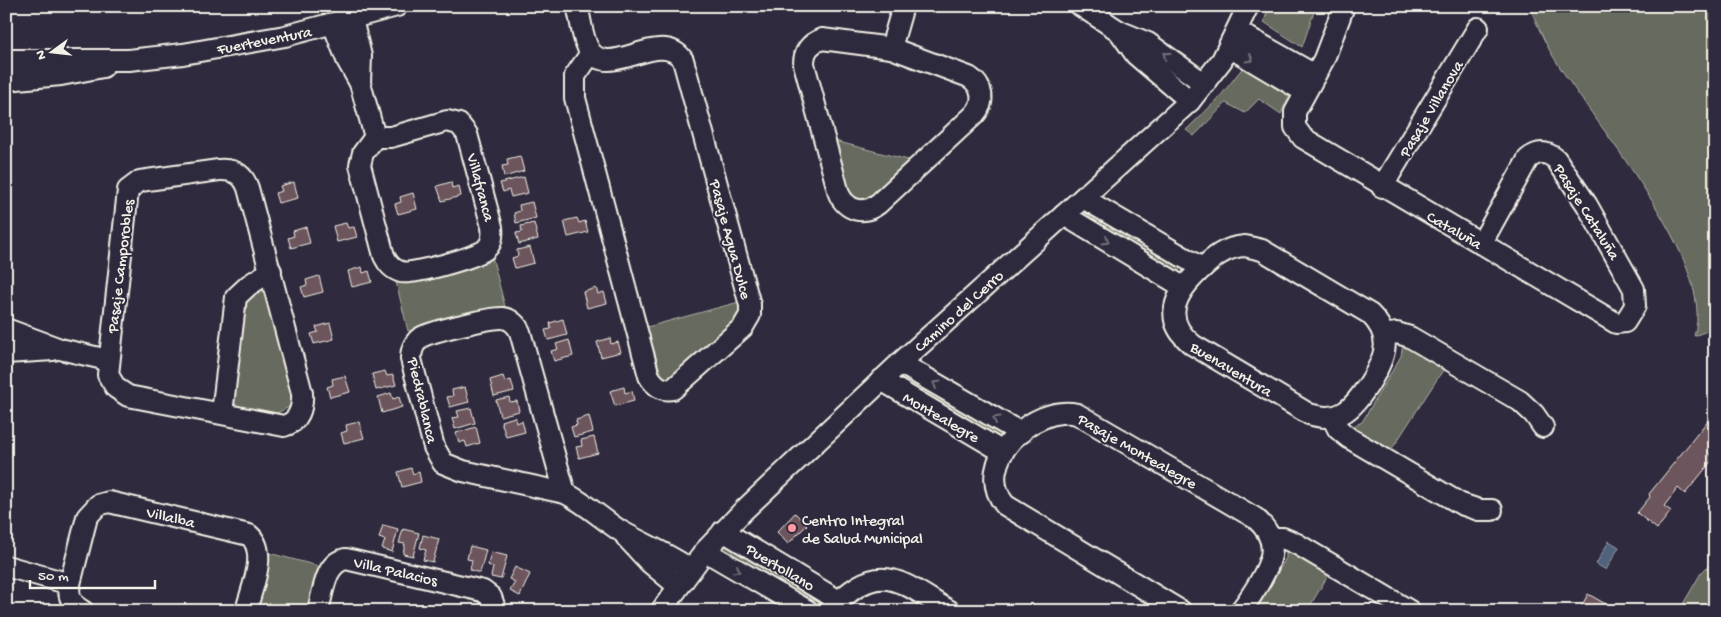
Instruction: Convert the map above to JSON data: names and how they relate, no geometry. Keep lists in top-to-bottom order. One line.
{"streets":{"street":["Fuerteventura","Pasaje Villanova","Villafranca","Pasaje Cataluña","Cataluña","Pasaje Agua Dulce","Pasaje Camporobles","Camino del Cerro","Buenaventura","Piedrablanca","Montealegre","Pasaje Montealegre","Villalba","Puertollano","Villa Palacios"]},"crossings":[["Pasaje Villanova","Cataluña"],["Pasaje Cataluña","Cataluña"],["Camino del Cerro","Piedrablanca"],["Camino del Cerro","Montealegre"],["Camino del Cerro","Puertollano"],["Montealegre","Pasaje Montealegre"]],"places":["Centro Integral de Salud Municipal"],"scale_bar":"50 m","north":"left"}
